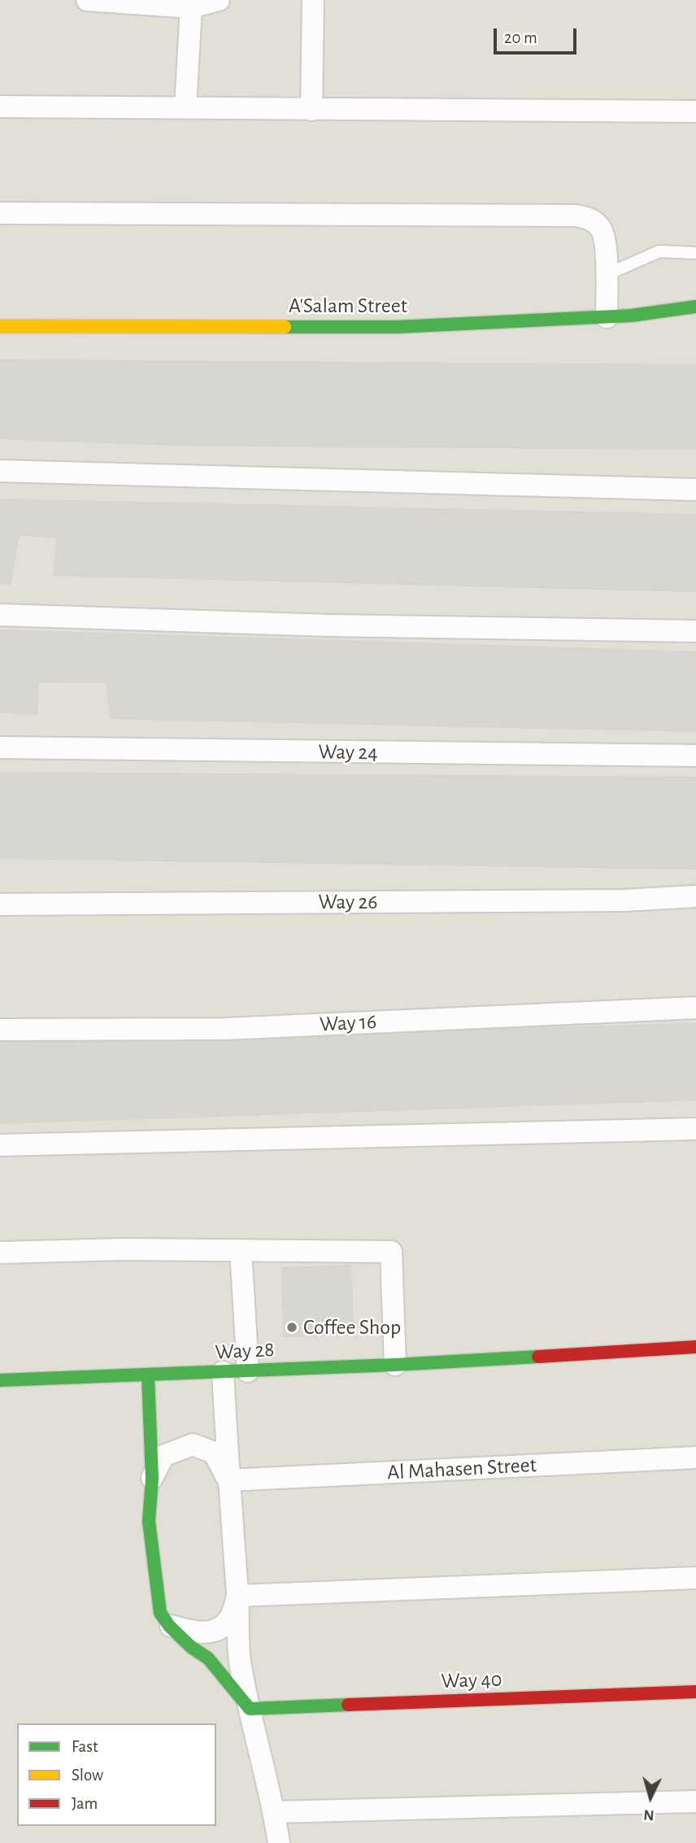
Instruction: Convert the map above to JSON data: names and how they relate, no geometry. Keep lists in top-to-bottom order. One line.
{"streets":{"street":["A'Salam Street","Way 24","Way 26","Way 16","Way 28","Al Mahasen Street","Way 40"]},"places":["Coffee Shop"],"legend":["Fast","Slow","Jam"],"scale_bar":"20 m","north":"bottom"}
